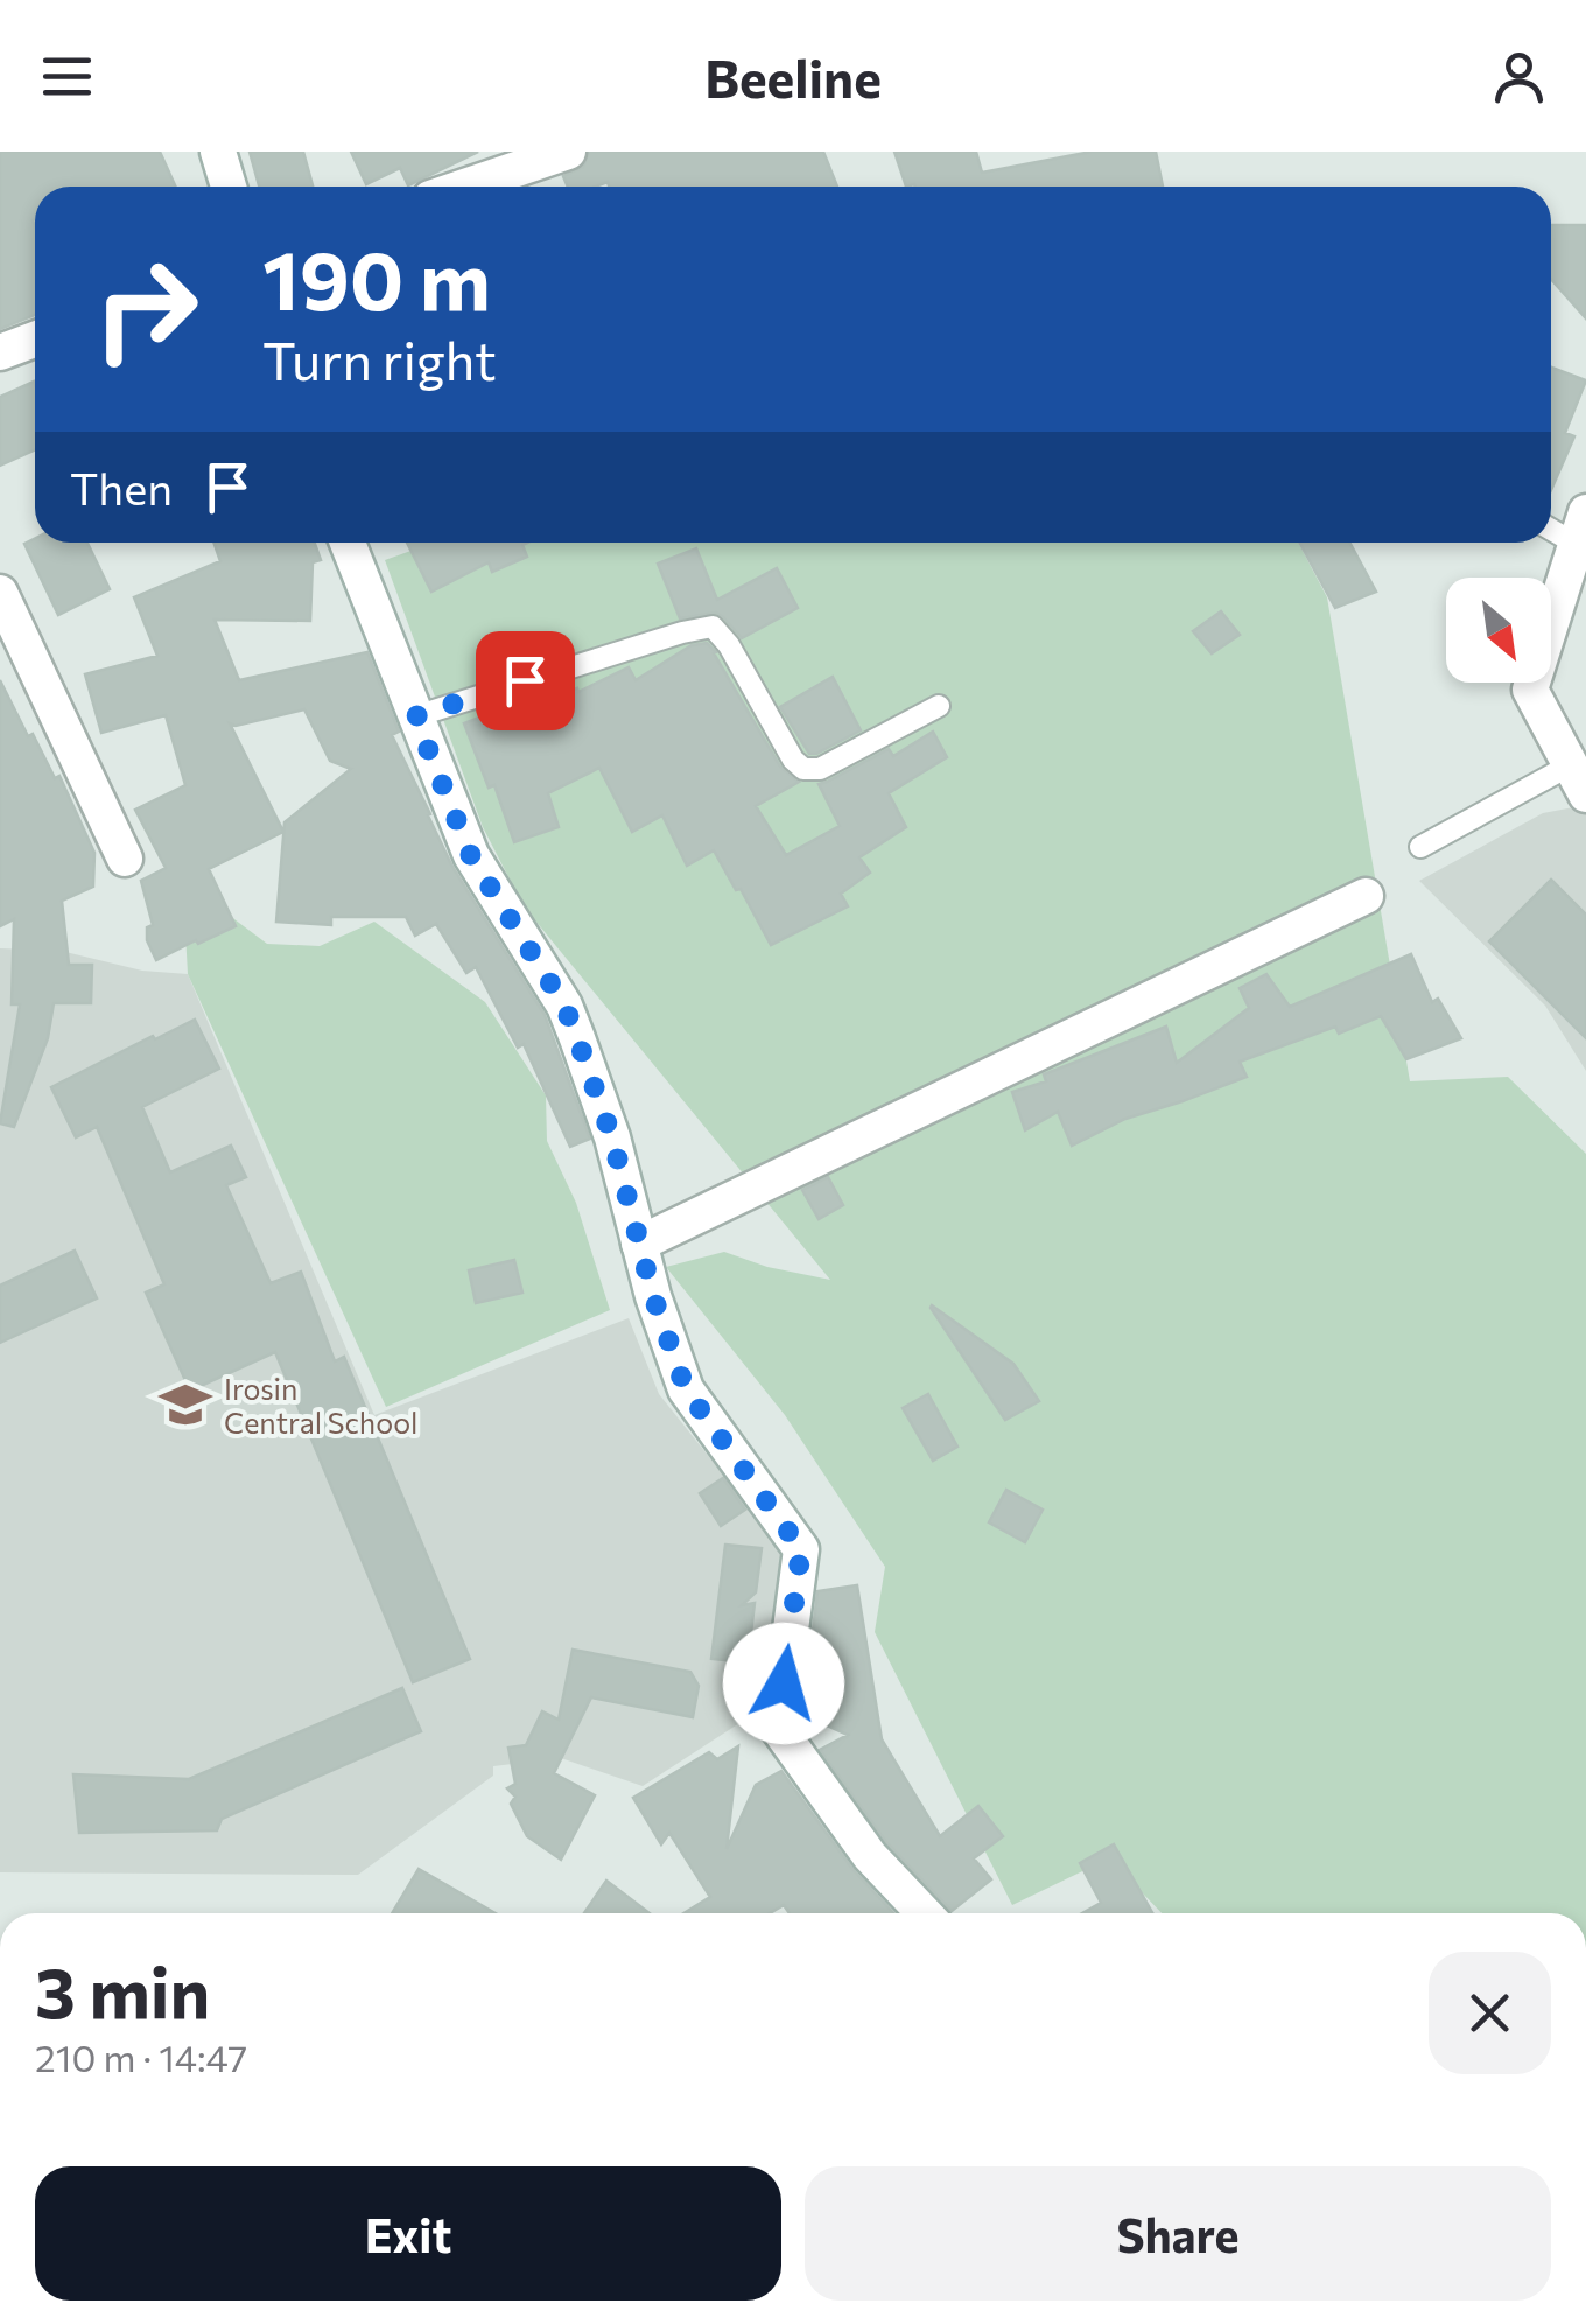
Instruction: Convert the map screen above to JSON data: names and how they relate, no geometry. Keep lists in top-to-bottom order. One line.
{"places":{"school or university":["Irosin Central School"]},"north":"bottom right","page":{"header":"Beeline","turn":["190 m","Turn right"],"then":"Then","heading":["3 min","210 m · 14:47"],"buttons":["Exit","Share"]}}
